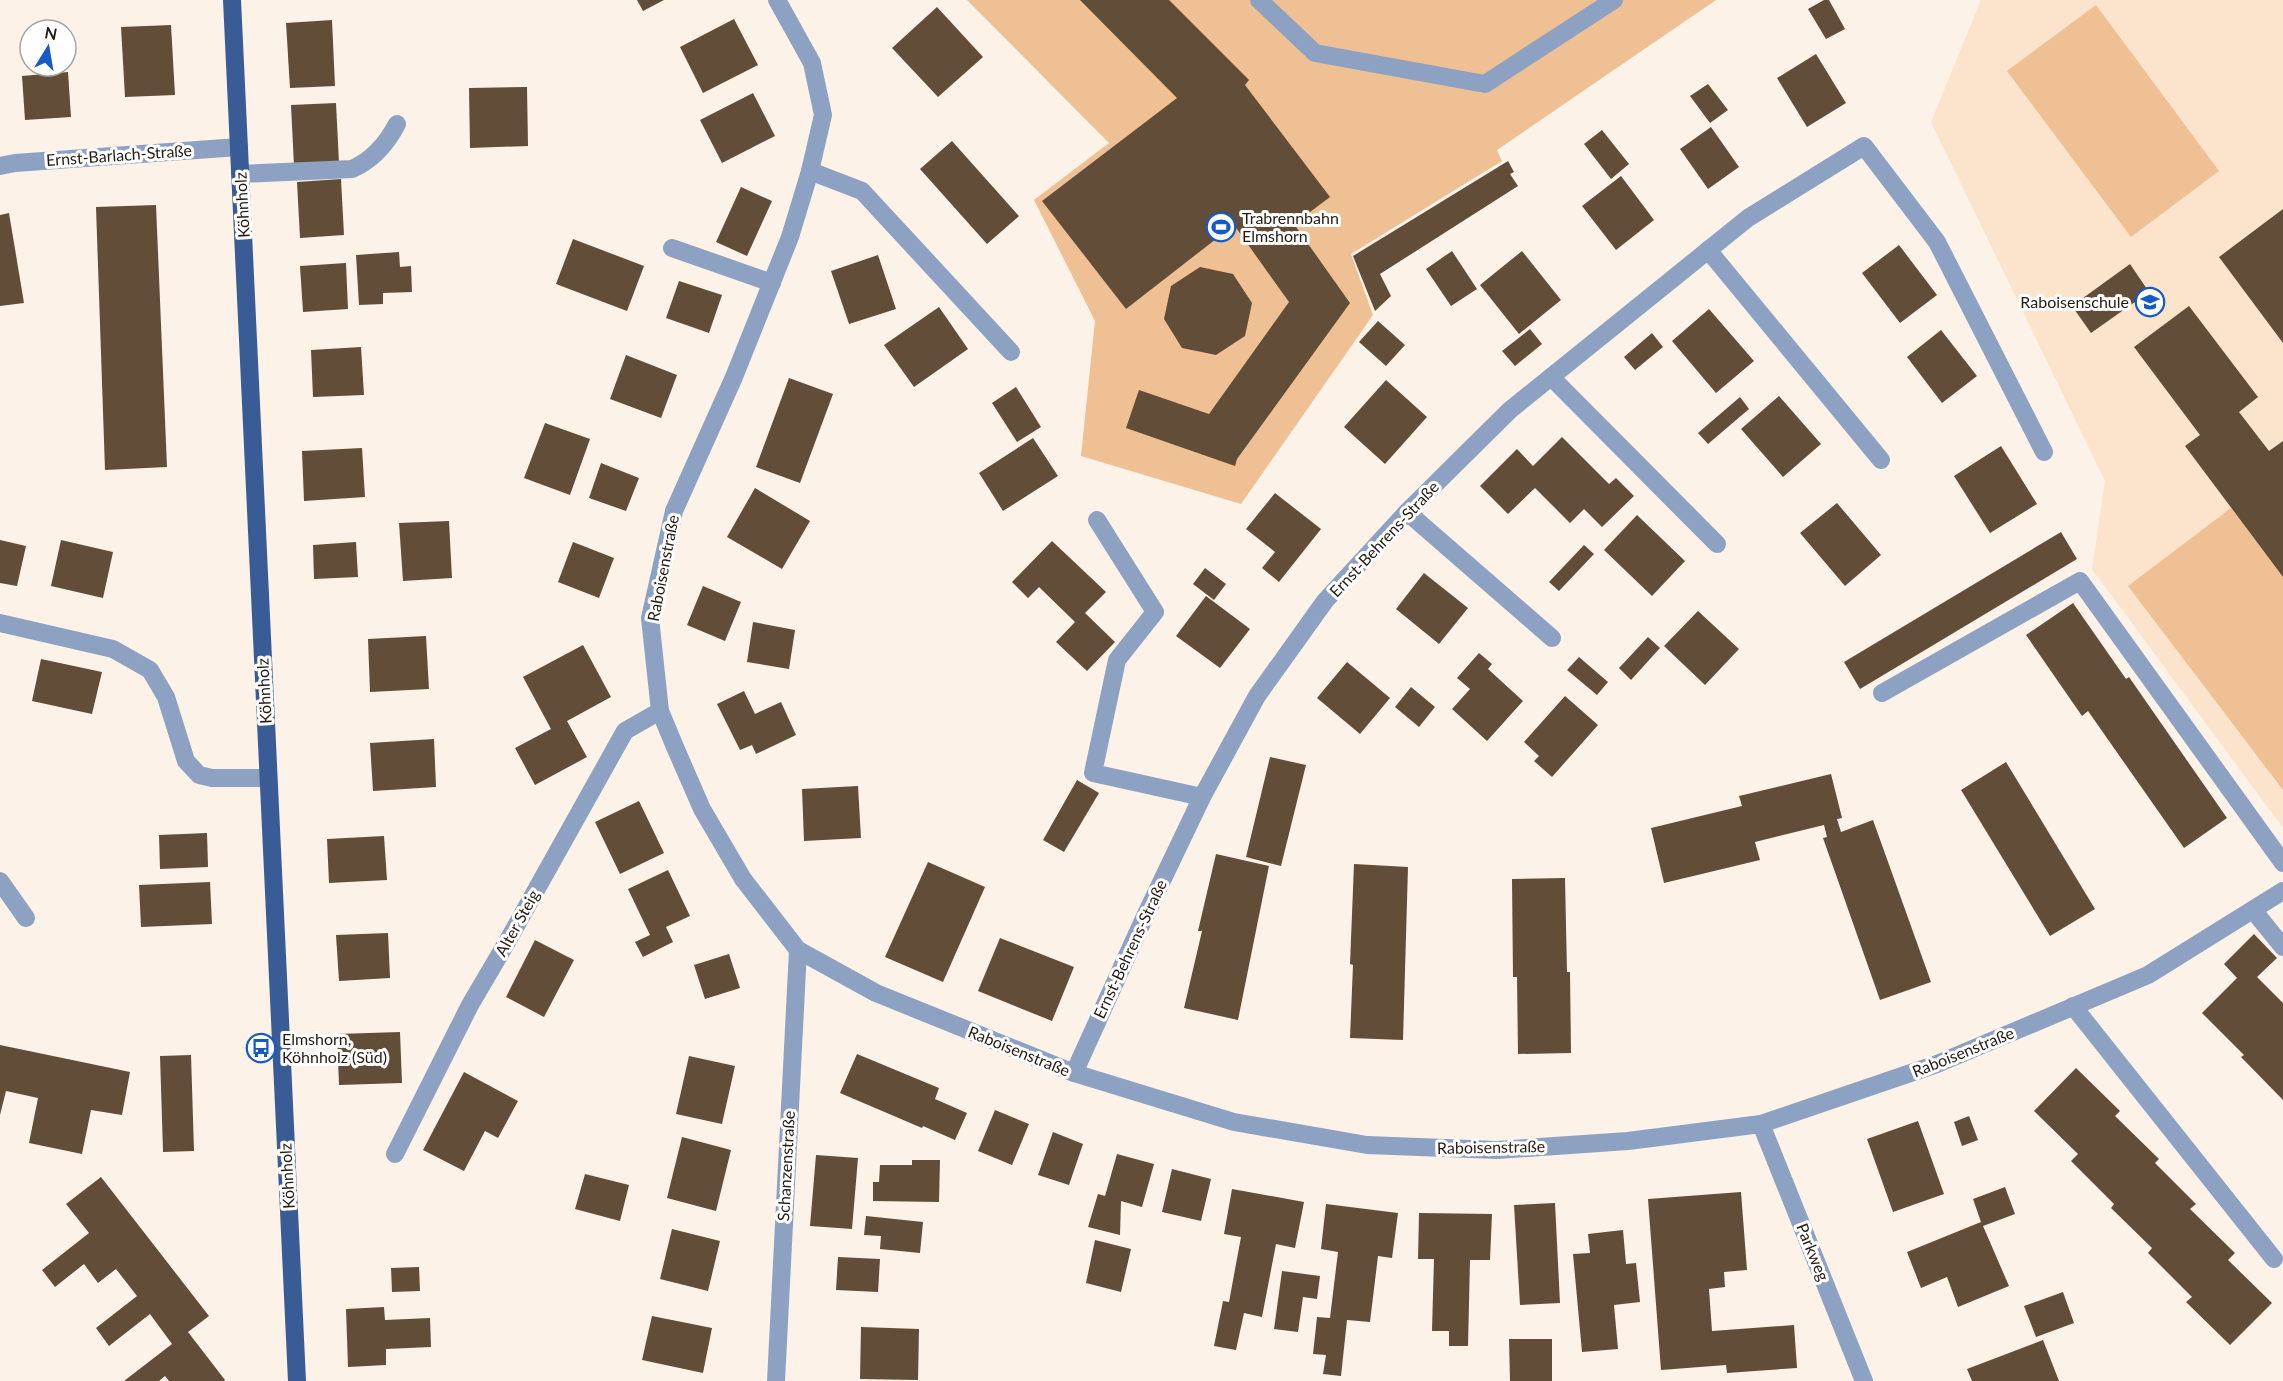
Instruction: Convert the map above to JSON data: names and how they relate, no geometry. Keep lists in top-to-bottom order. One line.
{"streets":{"main road":["Köhnholz"],"street":["Ernst-Barlach-Straße","Ernst-Behrens-Straße","Raboisenstraße","Alter Steig","Schanzenstraße","Parkweg"]},"crossings":[["Ernst-Barlach-Straße","Köhnholz"],["Ernst-Behrens-Straße","Raboisenstraße"],["Raboisenstraße","Alter Steig"],["Raboisenstraße","Schanzenstraße"],["Raboisenstraße","Parkweg"]],"places":{"sports":["Trabrennbahn Elmshorn"],"school or university":["Raboisenschule"],"bus stop":["Elmshorn, Köhnholz (Süd)"]},"north":"top"}
